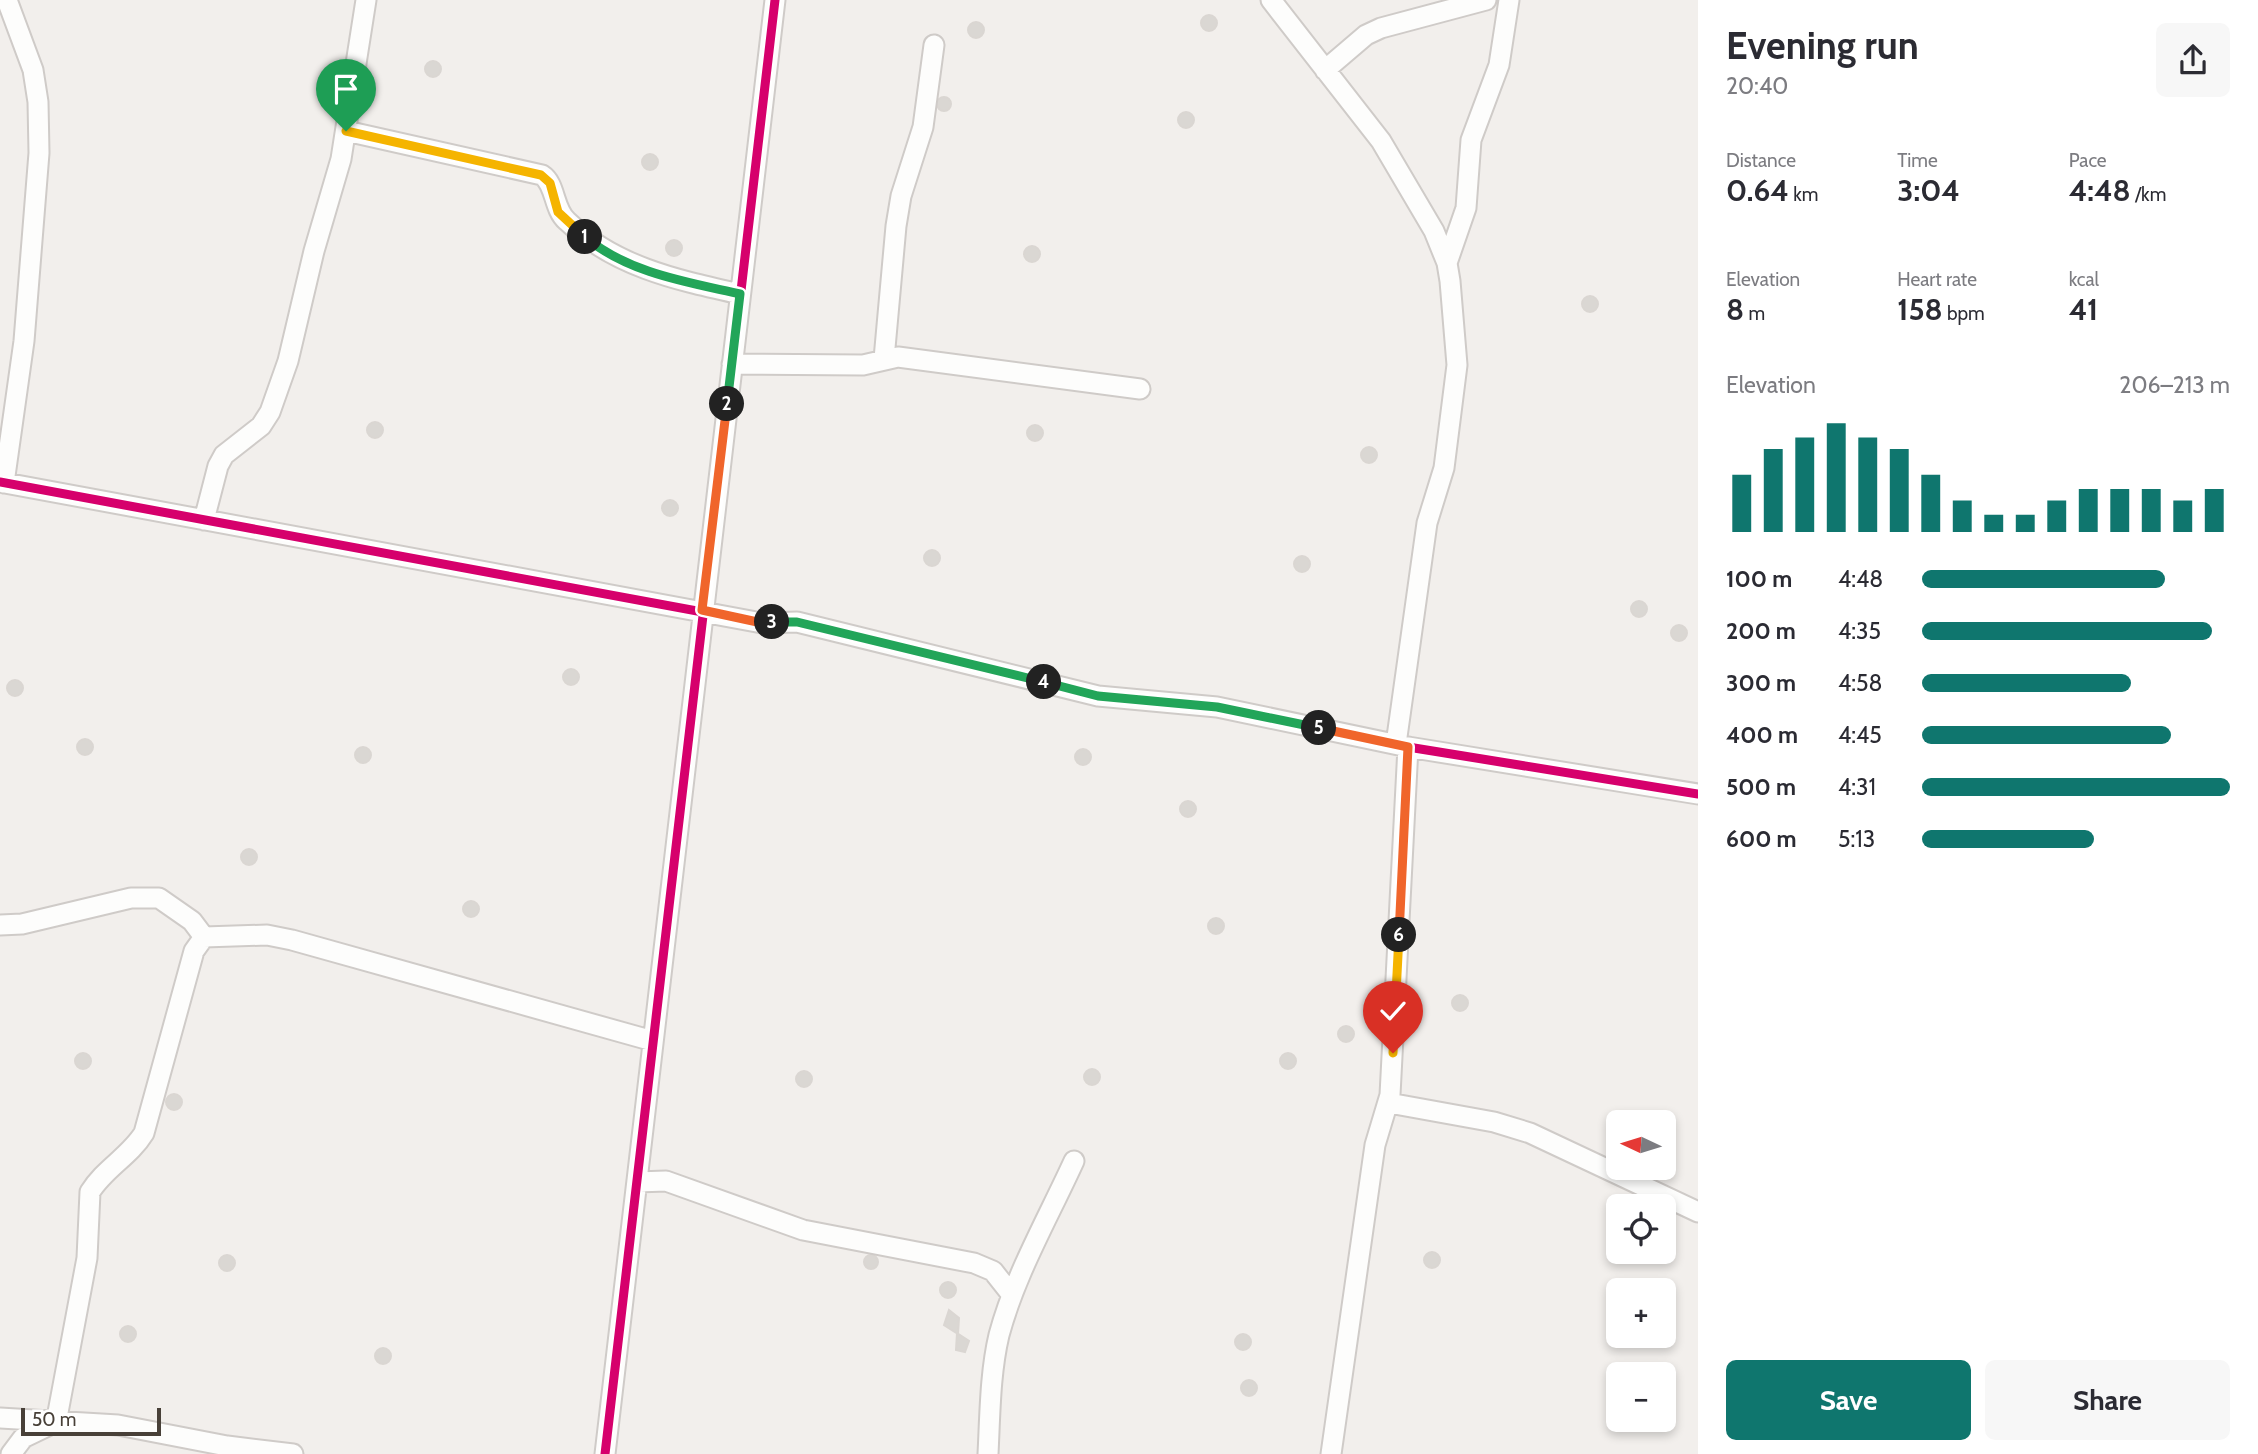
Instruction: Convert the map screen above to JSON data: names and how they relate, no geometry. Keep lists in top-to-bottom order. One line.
{"scale_bar":"50 m","north":"left","page":{"heading":["Evening run","20:40"],"stats":[["Distance","0.64 km"],["Time","3:04"],["Pace","4:48 /km"],["Elevation","8 m"],["Heart rate","158 bpm"],["kcal","41"]],"pins":["1","2","3","4","5","6"],"chart":["Elevation","206–213 m"],"list":[{"name":"100 m","note":"4:48"},{"name":"200 m","note":"4:35"},{"name":"300 m","note":"4:58"},{"name":"400 m","note":"4:45"},{"name":"500 m","note":"4:31"},{"name":"600 m","note":"5:13"}],"map_buttons":["+","−"],"buttons":["Save","Share"],"scale":"50 m"}}
